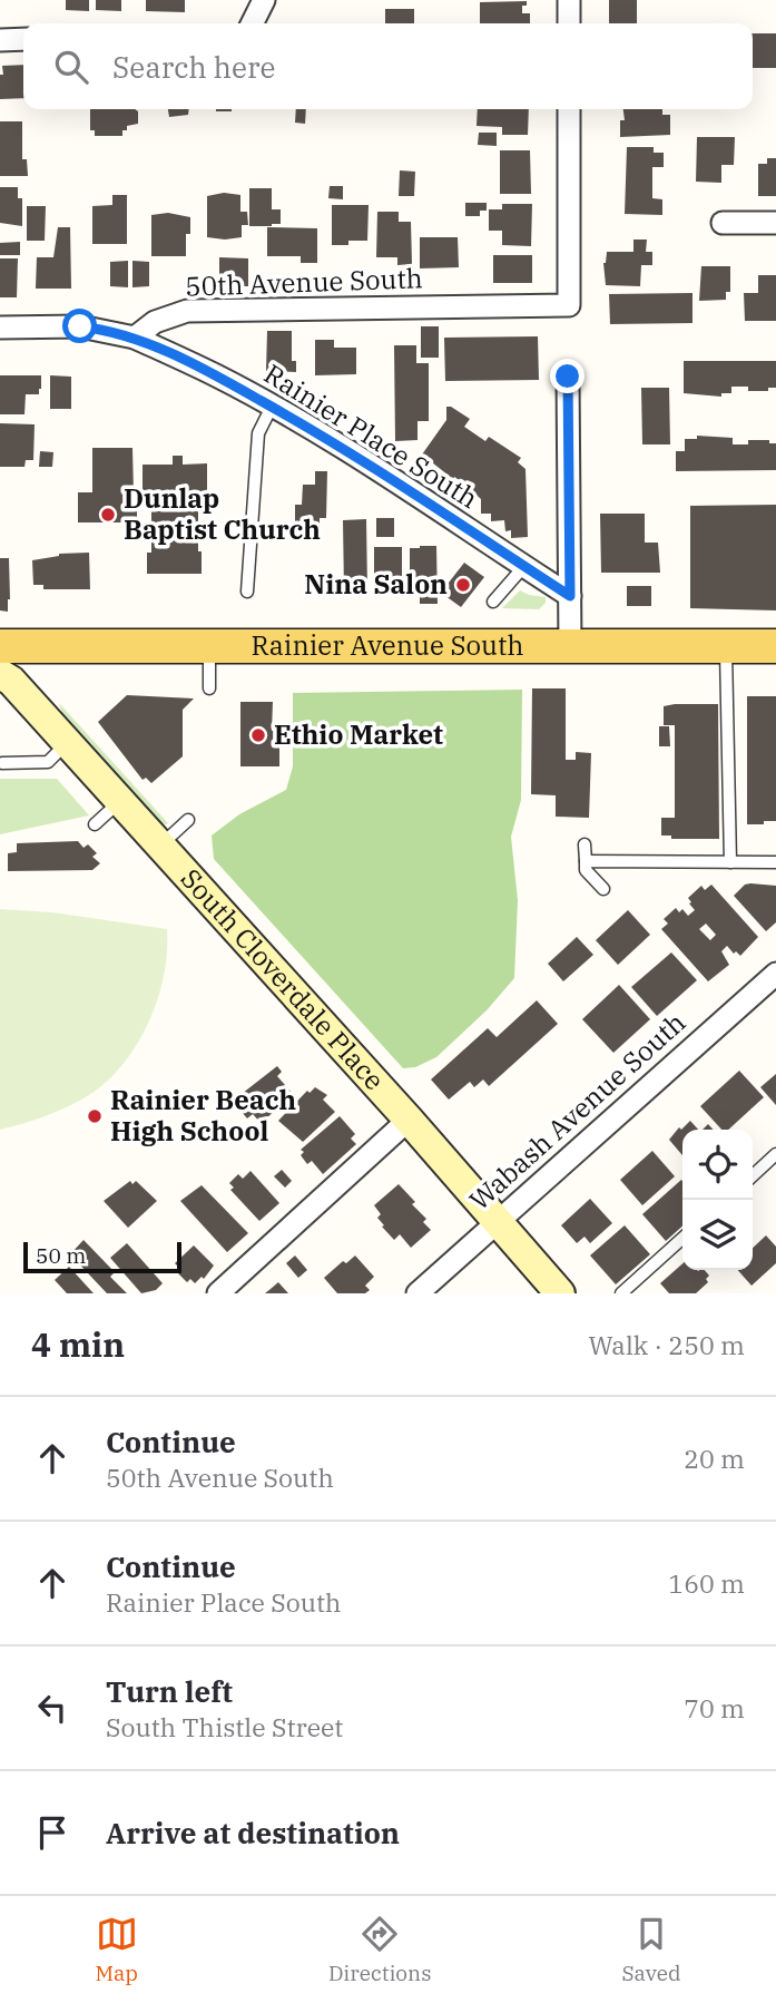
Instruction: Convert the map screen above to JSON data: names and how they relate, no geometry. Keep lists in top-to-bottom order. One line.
{"streets":{"main road":["Rainier Avenue South"],"street":["50th Avenue South","Rainier Place South","South Cloverdale Place","Wabash Avenue South"]},"crossings":[["50th Avenue South","Rainier Place South"],["South Cloverdale Place","Wabash Avenue South"]],"places":["Dunlap Baptist Church","Nina Salon","Ethio Market","Rainier Beach High School"],"scale_bar":"50 m","page":{"search":"Search here","scale":"50 m","heading":["4 min","Walk · 250 m"],"list":[["Continue","50th Avenue South","20 m"],["Continue","Rainier Place South","160 m"],["Turn left","South Thistle Street","70 m"],"Arrive at destination"],"nav":["Map","Directions","Saved"]}}
